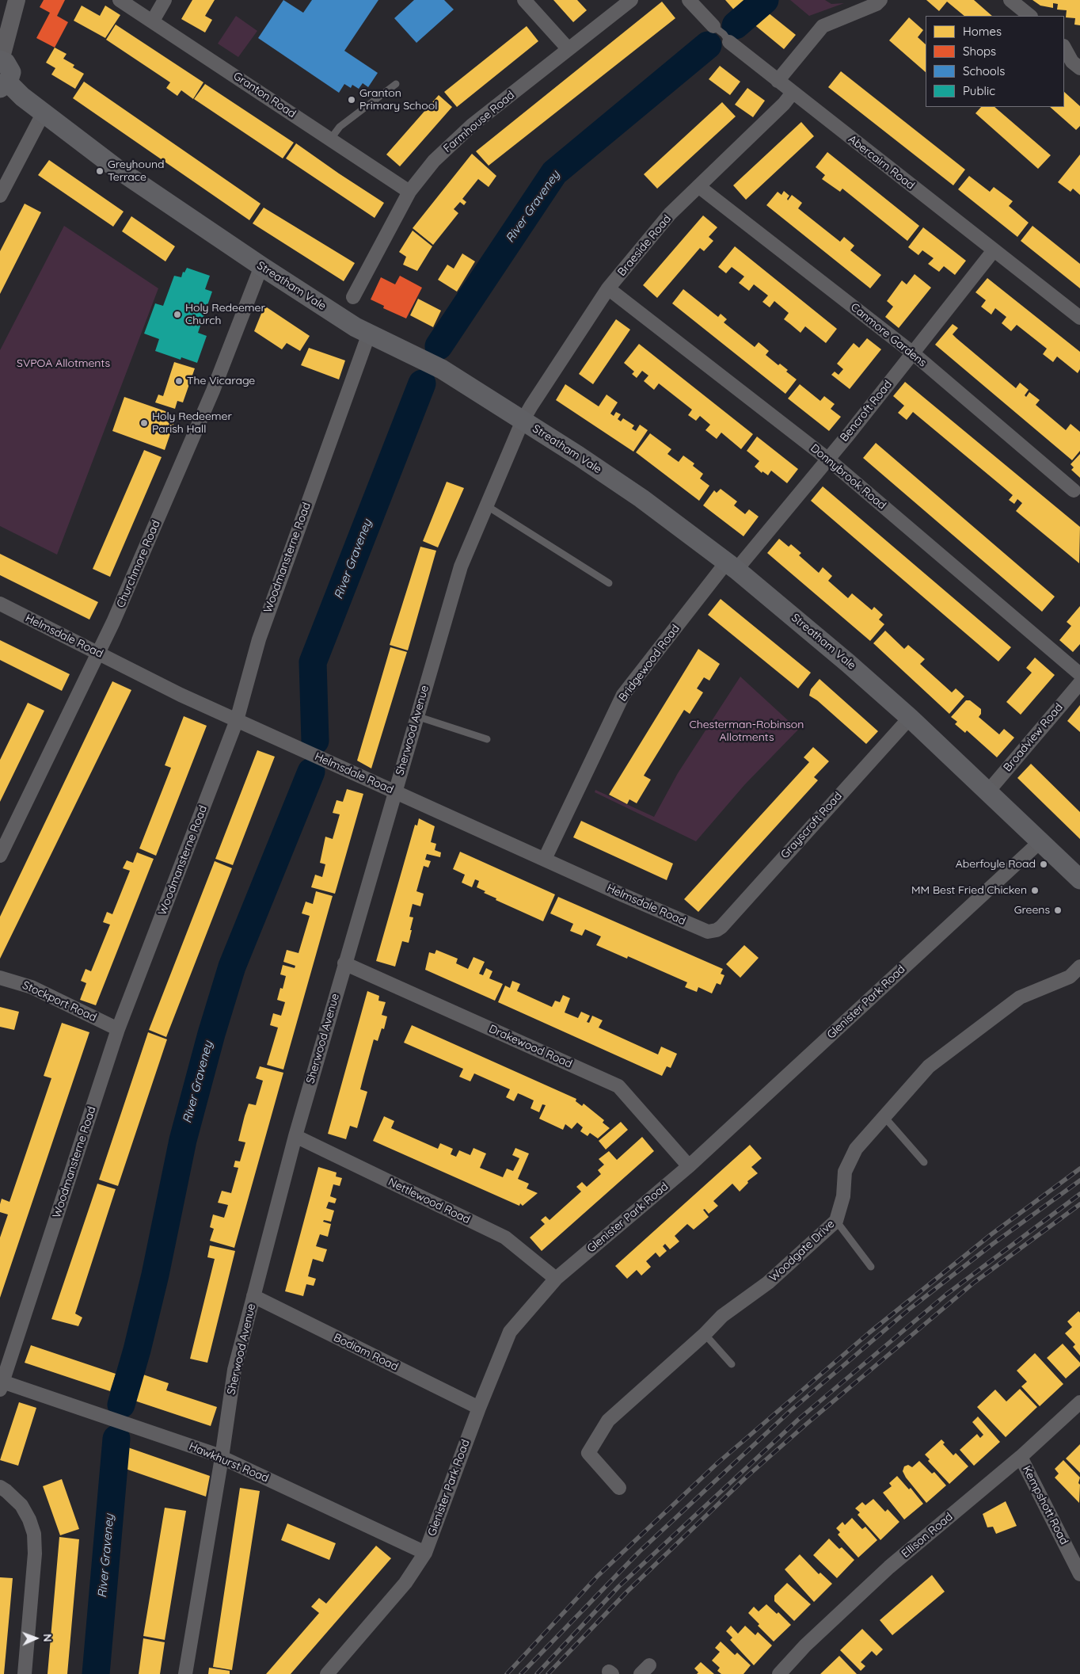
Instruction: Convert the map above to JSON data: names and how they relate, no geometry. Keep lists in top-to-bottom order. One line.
{"streets":{"main road":["Streatham Vale"],"street":["Granton Road","Farmhouse Road","Abercairn Road","Braeside Road","Canmore Gardens","Bencroft Road","Donnybrook Road","Woodmansterne Road","Churchmore Road","Helmsdale Road","Bridgewood Road","Sherwood Avenue","Broadview Road","Grayscroft Road","Stockport Road","Glenister Park Road","Drakewood Road","Nettlewood Road","Woodgate Drive","Bodiam Road","Hawkhurst Road","Kempshott Road","Ellison Road"]},"crossings":[["Granton Road","Farmhouse Road"],["Abercairn Road","Braeside Road"],["Abercairn Road","Bencroft Road"],["Braeside Road","Streatham Vale"],["Braeside Road","Canmore Gardens"],["Braeside Road","Donnybrook Road"],["Braeside Road","Sherwood Avenue"],["Streatham Vale","Bencroft Road"],["Streatham Vale","Woodmansterne Road"],["Streatham Vale","Churchmore Road"],["Streatham Vale","Bridgewood Road"],["Streatham Vale","Sherwood Avenue"],["Streatham Vale","Broadview Road"],["Streatham Vale","Grayscroft Road"],["Streatham Vale","Glenister Park Road"],["Canmore Gardens","Bencroft Road"],["Bencroft Road","Donnybrook Road"],["Bencroft Road","Bridgewood Road"],["Woodmansterne Road","Helmsdale Road"],["Woodmansterne Road","Stockport Road"],["Woodmansterne Road","Hawkhurst Road"],["Churchmore Road","Helmsdale Road"],["Helmsdale Road","Bridgewood Road"],["Helmsdale Road","Sherwood Avenue"],["Helmsdale Road","Grayscroft Road"],["Sherwood Avenue","Drakewood Road"],["Sherwood Avenue","Nettlewood Road"],["Sherwood Avenue","Bodiam Road"],["Sherwood Avenue","Hawkhurst Road"],["Glenister Park Road","Drakewood Road"],["Glenister Park Road","Nettlewood Road"],["Glenister Park Road","Bodiam Road"],["Glenister Park Road","Hawkhurst Road"],["Kempshott Road","Ellison Road"]],"water":["River Graveney"],"parks":["SVPOA Allotments","Chesterman-Robinson Allotments"],"places":["Granton Primary School","Greyhound Terrace","Holy Redeemer Church","The Vicarage","Holy Redeemer Parish Hall","Aberfoyle Road","MM Best Fried Chicken","Greens"],"legend":["Homes","Shops","Schools","Public"],"north":"right"}
